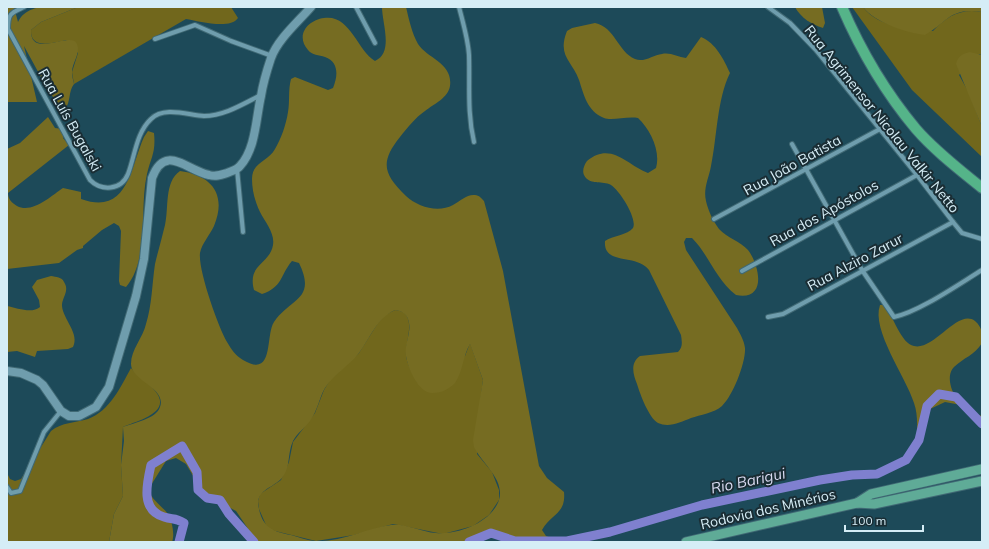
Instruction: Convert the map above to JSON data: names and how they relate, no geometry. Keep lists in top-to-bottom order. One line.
{"streets":{"main road":["Rodovia dos Minérios"],"street":["Rua Agrimensor Nicolau Valkir Netto","Rua Luís Bugalski","Rua João Batista","Rua dos Apóstolos","Rua Alziro Zarur"]},"crossings":[["Rua Agrimensor Nicolau Valkir Netto","Rua João Batista"],["Rua Agrimensor Nicolau Valkir Netto","Rua dos Apóstolos"],["Rua Agrimensor Nicolau Valkir Netto","Rua Alziro Zarur"]],"water":["Rio Barigui"],"scale_bar":"100 m"}
